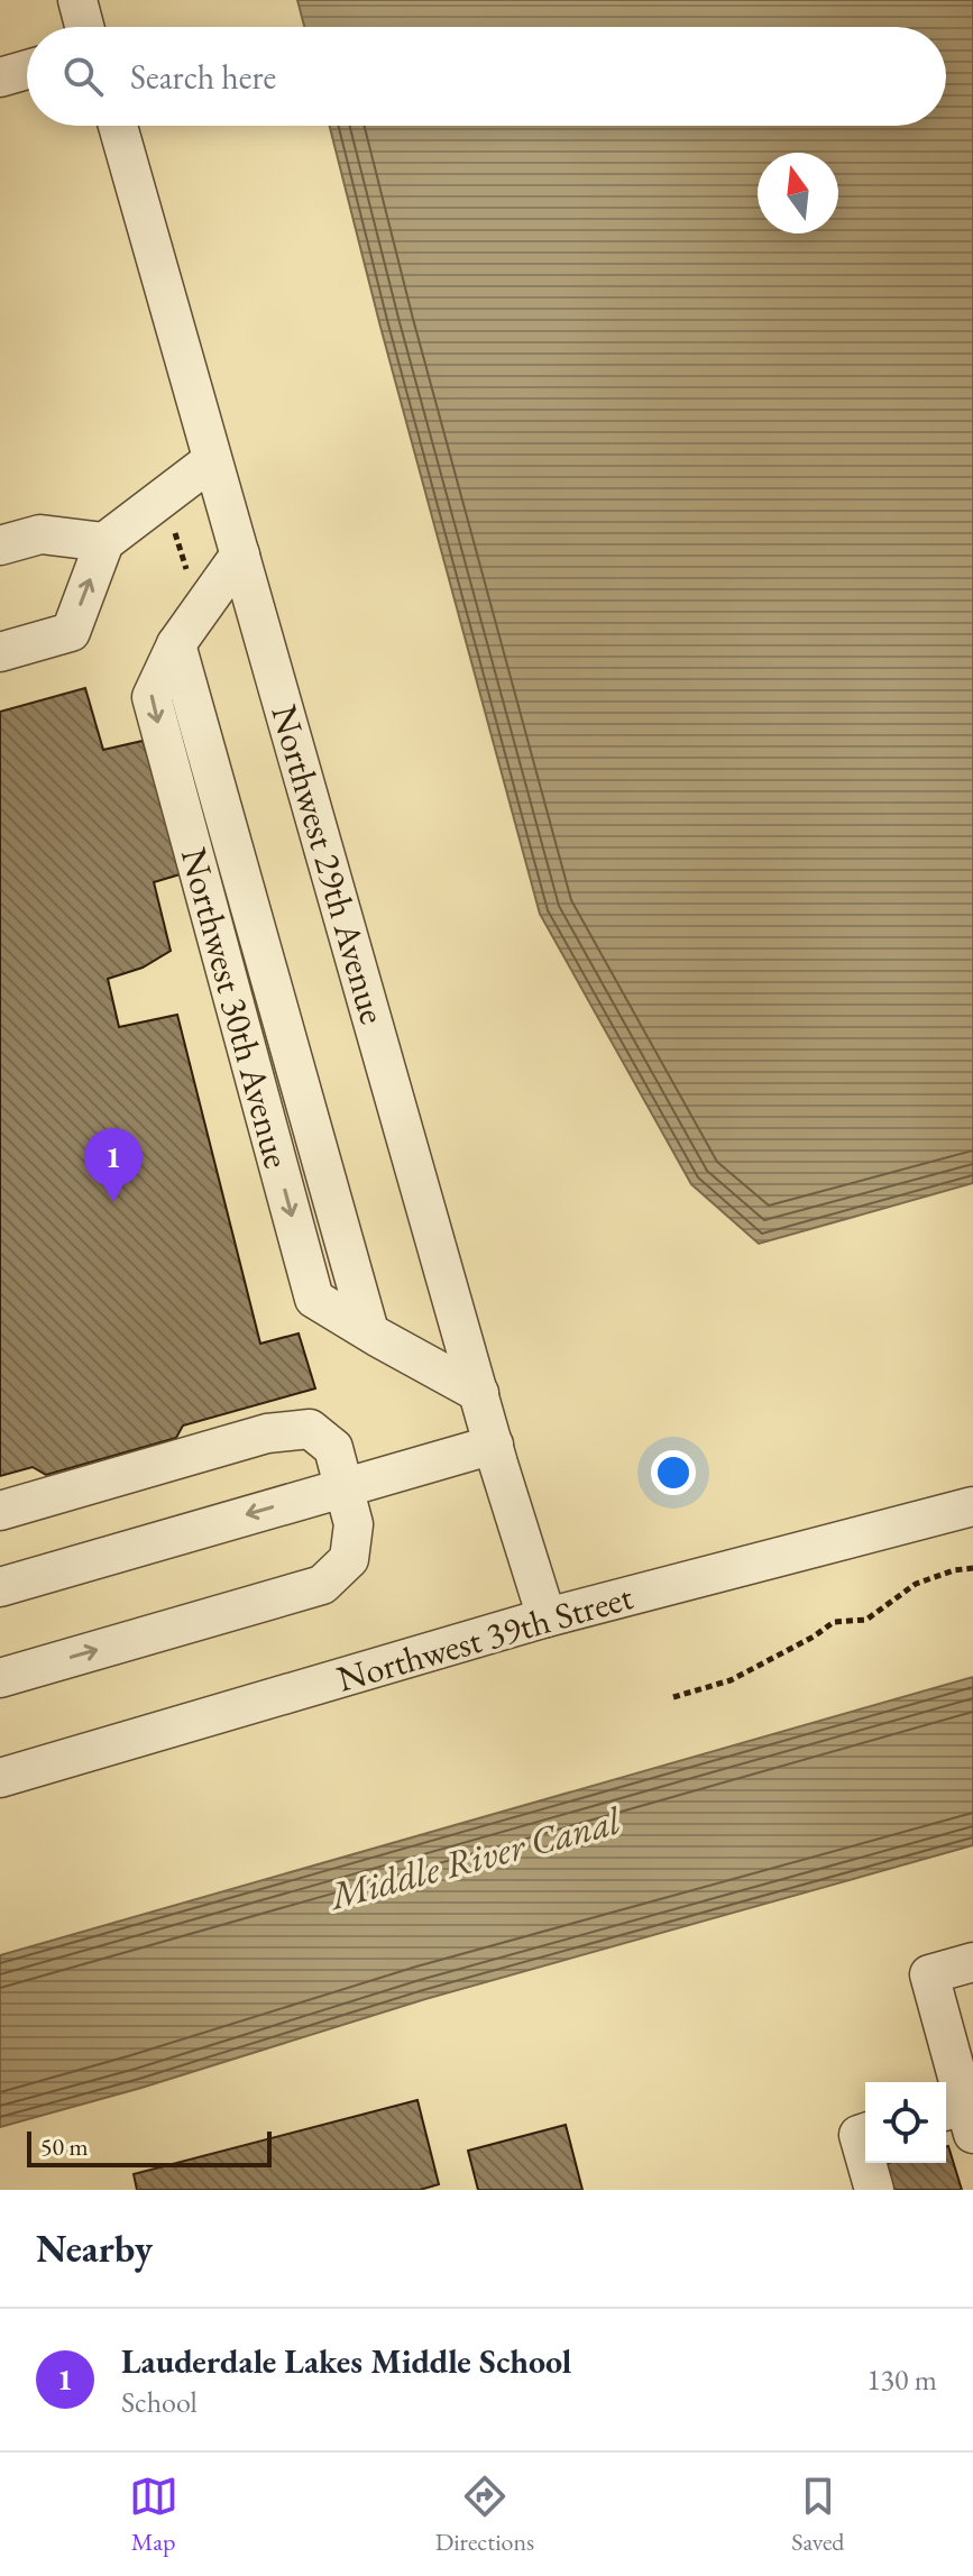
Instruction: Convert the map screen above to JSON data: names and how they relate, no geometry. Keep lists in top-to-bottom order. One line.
{"streets":{"street":["Northwest 29th Avenue","Northwest 30th Avenue","Northwest 39th Street"]},"crossings":[["Northwest 29th Avenue","Northwest 30th Avenue"],["Northwest 29th Avenue","Northwest 39th Street"]],"water":["Middle River Canal"],"scale_bar":"50 m","north":"top","page":{"search":"Search here","pins":"1","scale":"50 m","heading":"Nearby","list":[{"mark":"1","name":"Lauderdale Lakes Middle School","note":"School","value":"130 m"}],"nav":["Map","Directions","Saved"]}}
